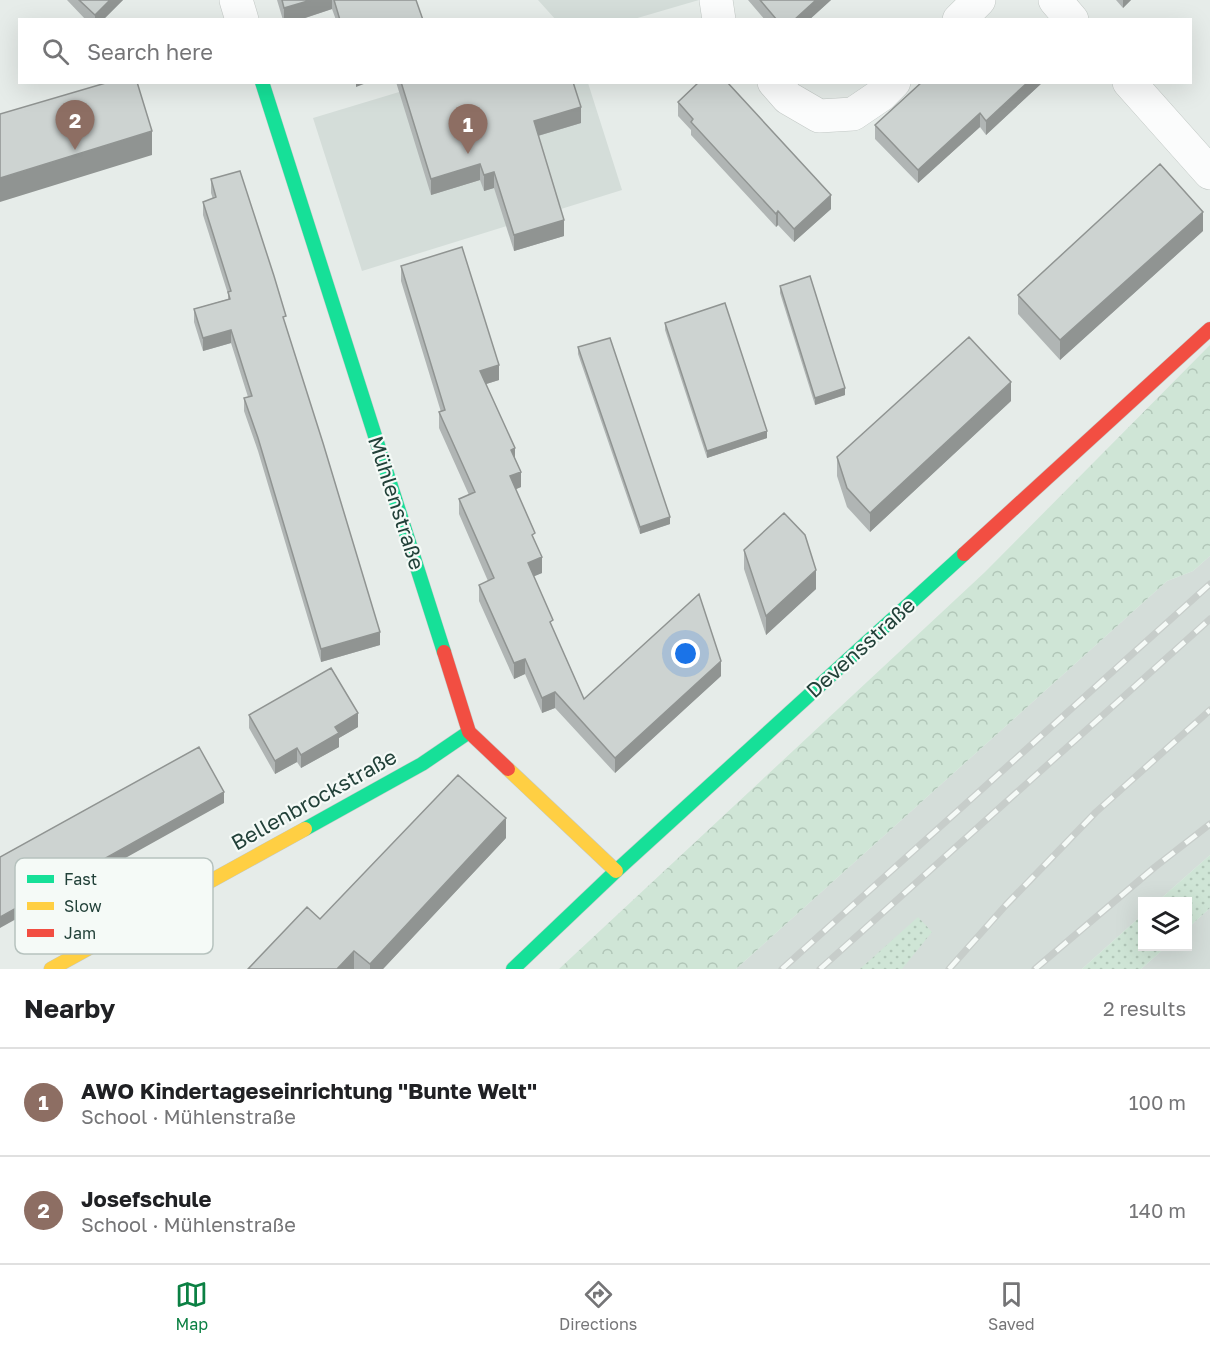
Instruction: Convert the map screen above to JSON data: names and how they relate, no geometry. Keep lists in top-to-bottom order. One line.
{"streets":{"street":["Mühlenstraße","Devensstraße","Bellenbrockstraße"]},"crossings":[["Mühlenstraße","Devensstraße"],["Mühlenstraße","Bellenbrockstraße"]],"legend":["Fast","Slow","Jam"],"page":{"search":"Search here","pins":["2","1"],"heading":["Nearby","2 results"],"list":[{"mark":"1","name":"AWO Kindertageseinrichtung \"Bunte Welt\"","note":"School · Mühlenstraße","value":"100 m"},{"mark":"2","name":"Josefschule","note":"School · Mühlenstraße","value":"140 m"}],"nav":["Map","Directions","Saved"]}}
